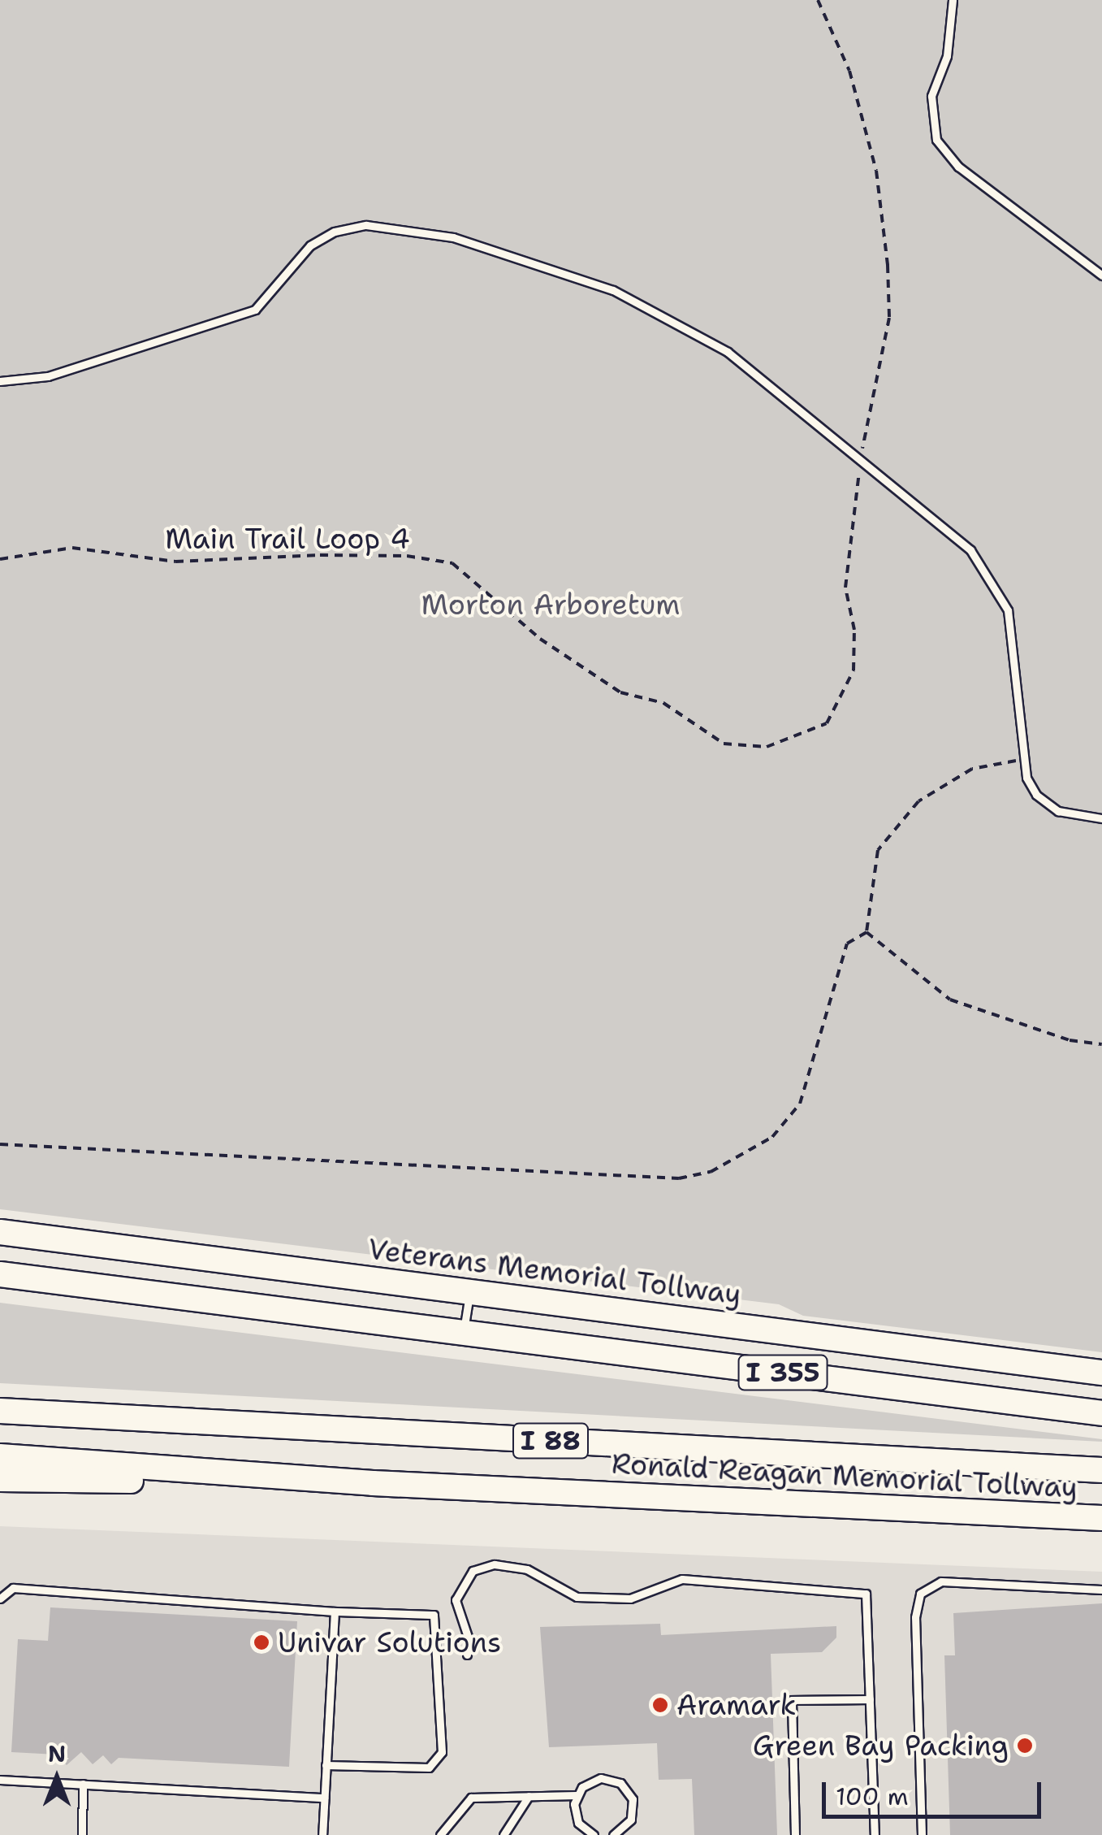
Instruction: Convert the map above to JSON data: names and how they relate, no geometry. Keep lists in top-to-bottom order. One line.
{"streets":{"highway":["Veterans Memorial Tollway","I 355","I 88","Ronald Reagan Memorial Tollway"],"path":["Main Trail Loop 4"]},"parks":["Morton Arboretum"],"places":["Univar Solutions","Aramark","Green Bay Packing"],"scale_bar":"100 m","north":"top"}
